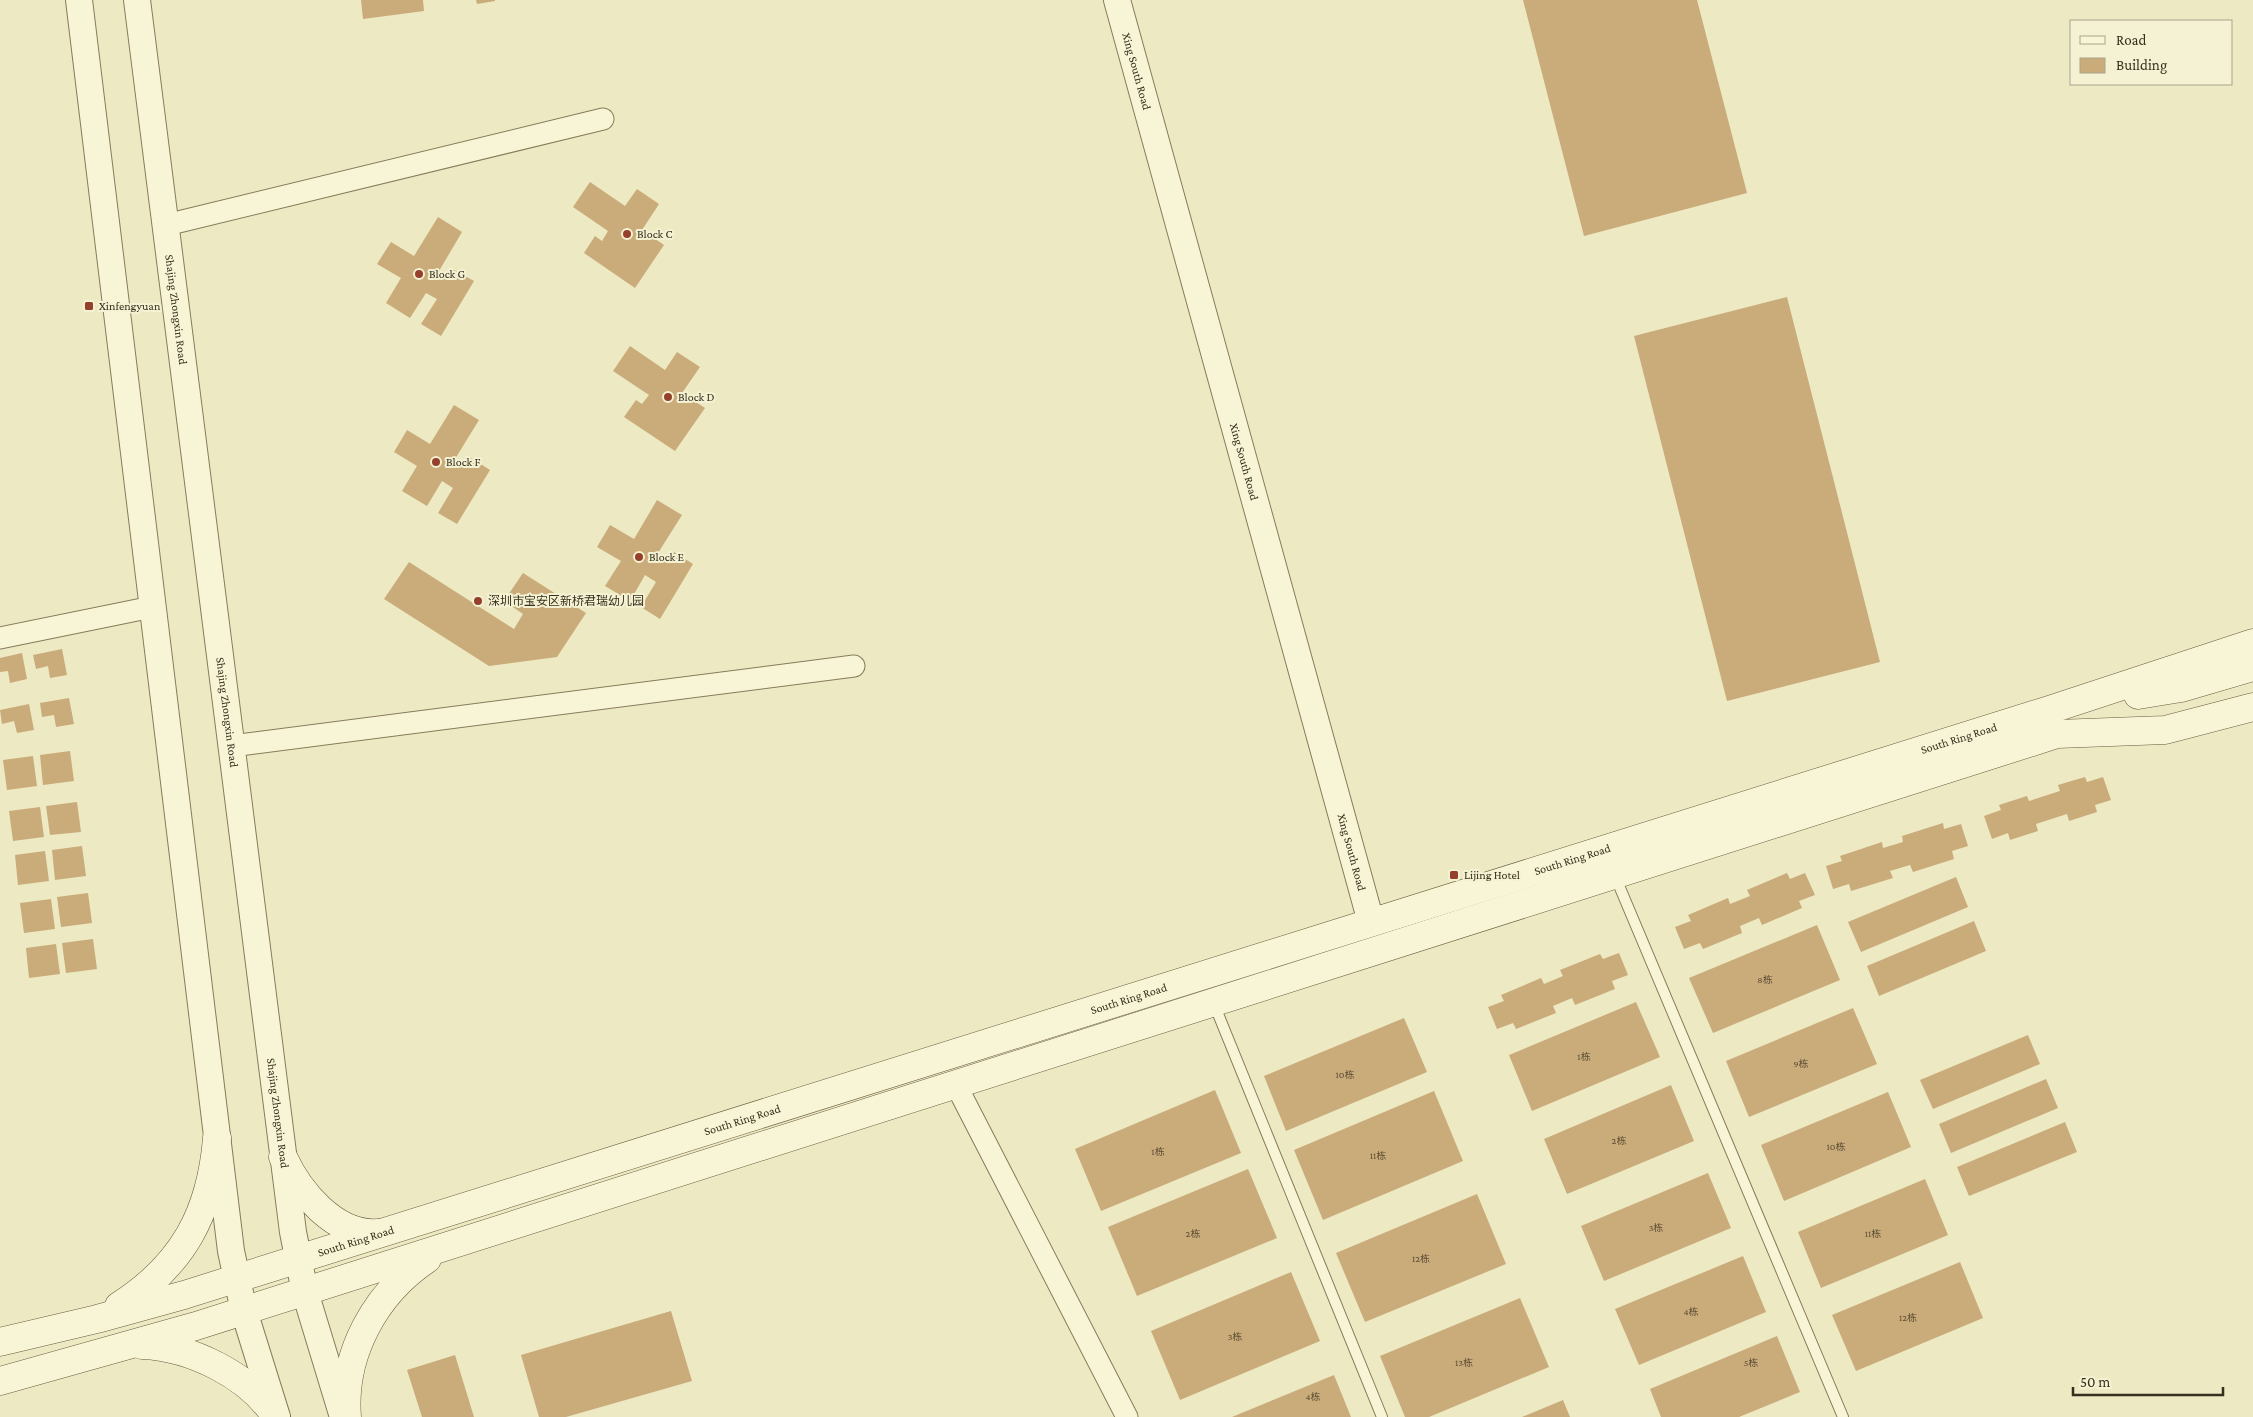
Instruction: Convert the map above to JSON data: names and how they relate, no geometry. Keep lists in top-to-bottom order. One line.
{"streets":{"main road":["South Ring Road"],"street":["Xing South Road","Shajing Zhongxin Road"]},"crossings":[["Xing South Road","South Ring Road"],["Shajing Zhongxin Road","South Ring Road"]],"places":{"other":["Block C","Block G","Block D","Block F","Block E","深圳市宝安区新桥君瑞幼儿园"],"transit":["Xinfengyuan","Lijing Hotel"]},"house_numbers":["8栋","1栋","9栋","10栋","2栋","10栋","1栋","11栋","3栋","2栋","11栋","12栋","4栋","12栋","3栋","13栋","5栋","4栋"],"legend":["Road","Building"],"scale_bar":"50 m"}
